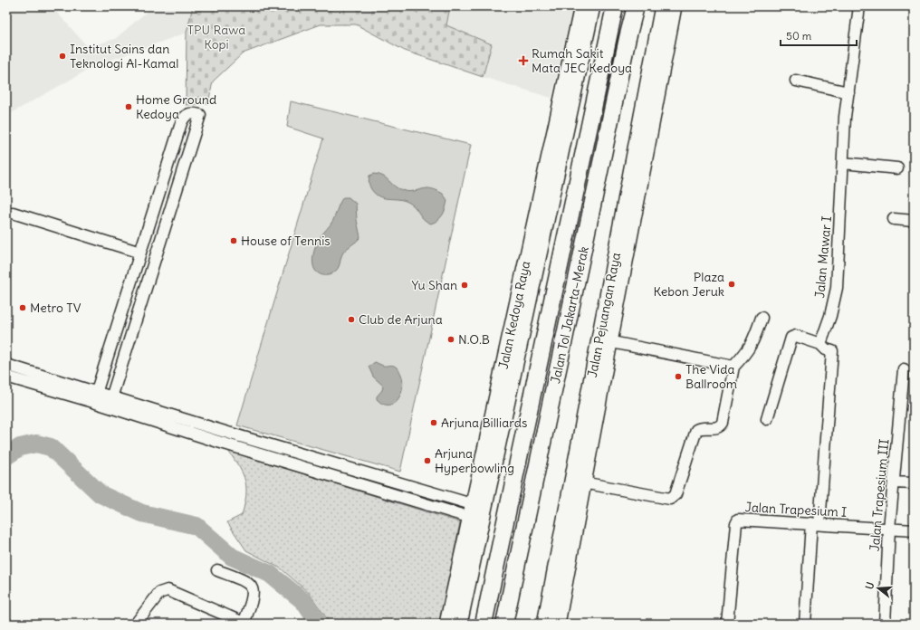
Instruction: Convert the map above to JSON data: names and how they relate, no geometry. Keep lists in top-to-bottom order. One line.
{"streets":{"highway":["Jalan Tol Jakarta–Merak"],"main road":["Jalan Kedoya Raya","Jalan Pejuangan Raya"],"street":["Jalan Mawar I","Jalan Trapesium III","Jalan Trapesium I"]},"crossings":[["Jalan Trapesium III","Jalan Trapesium I"]],"parks":["TPU Rawa Kopi"],"places":{"other":["Institut Sains dan Teknologi Al-Kamal","Home Ground Kedoya","House of Tennis","Plaza Kebon Jeruk","Yu Shan","Metro TV","Club de Arjuna","N.O.B","The Vida Ballroom","Arjuna Billiards","Arjuna Hyperbowling"],"health":["Rumah Sakit Mata JEC Kedoya"]},"scale_bar":"50 m","north":"left"}
